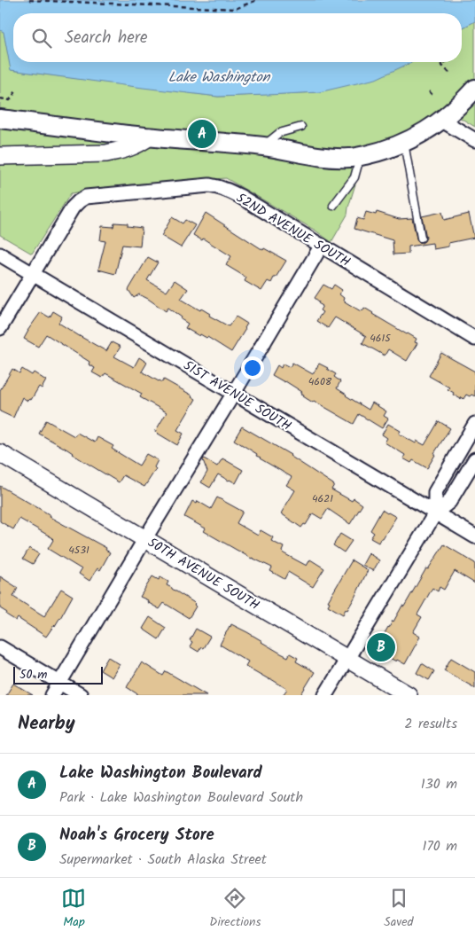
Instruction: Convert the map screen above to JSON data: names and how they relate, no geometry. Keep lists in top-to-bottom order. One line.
{"streets":{"street":["52ND AVENUE SOUTH","51ST AVENUE SOUTH","50TH AVENUE SOUTH"]},"crossings":[["52ND AVENUE SOUTH","51ST AVENUE SOUTH"]],"water":["Lake Washington"],"house_numbers":["4615","4608","4621","4531"],"scale_bar":"50 m","page":{"search":"Search here","pins":["A","B"],"scale":"50 m","heading":["Nearby","2 results"],"list":[{"mark":"A","name":"Lake Washington Boulevard","note":"Park · Lake Washington Boulevard South","value":"130 m"},{"mark":"B","name":"Noah's Grocery Store","note":"Supermarket · South Alaska Street","value":"170 m"}],"nav":["Map","Directions","Saved"]}}
